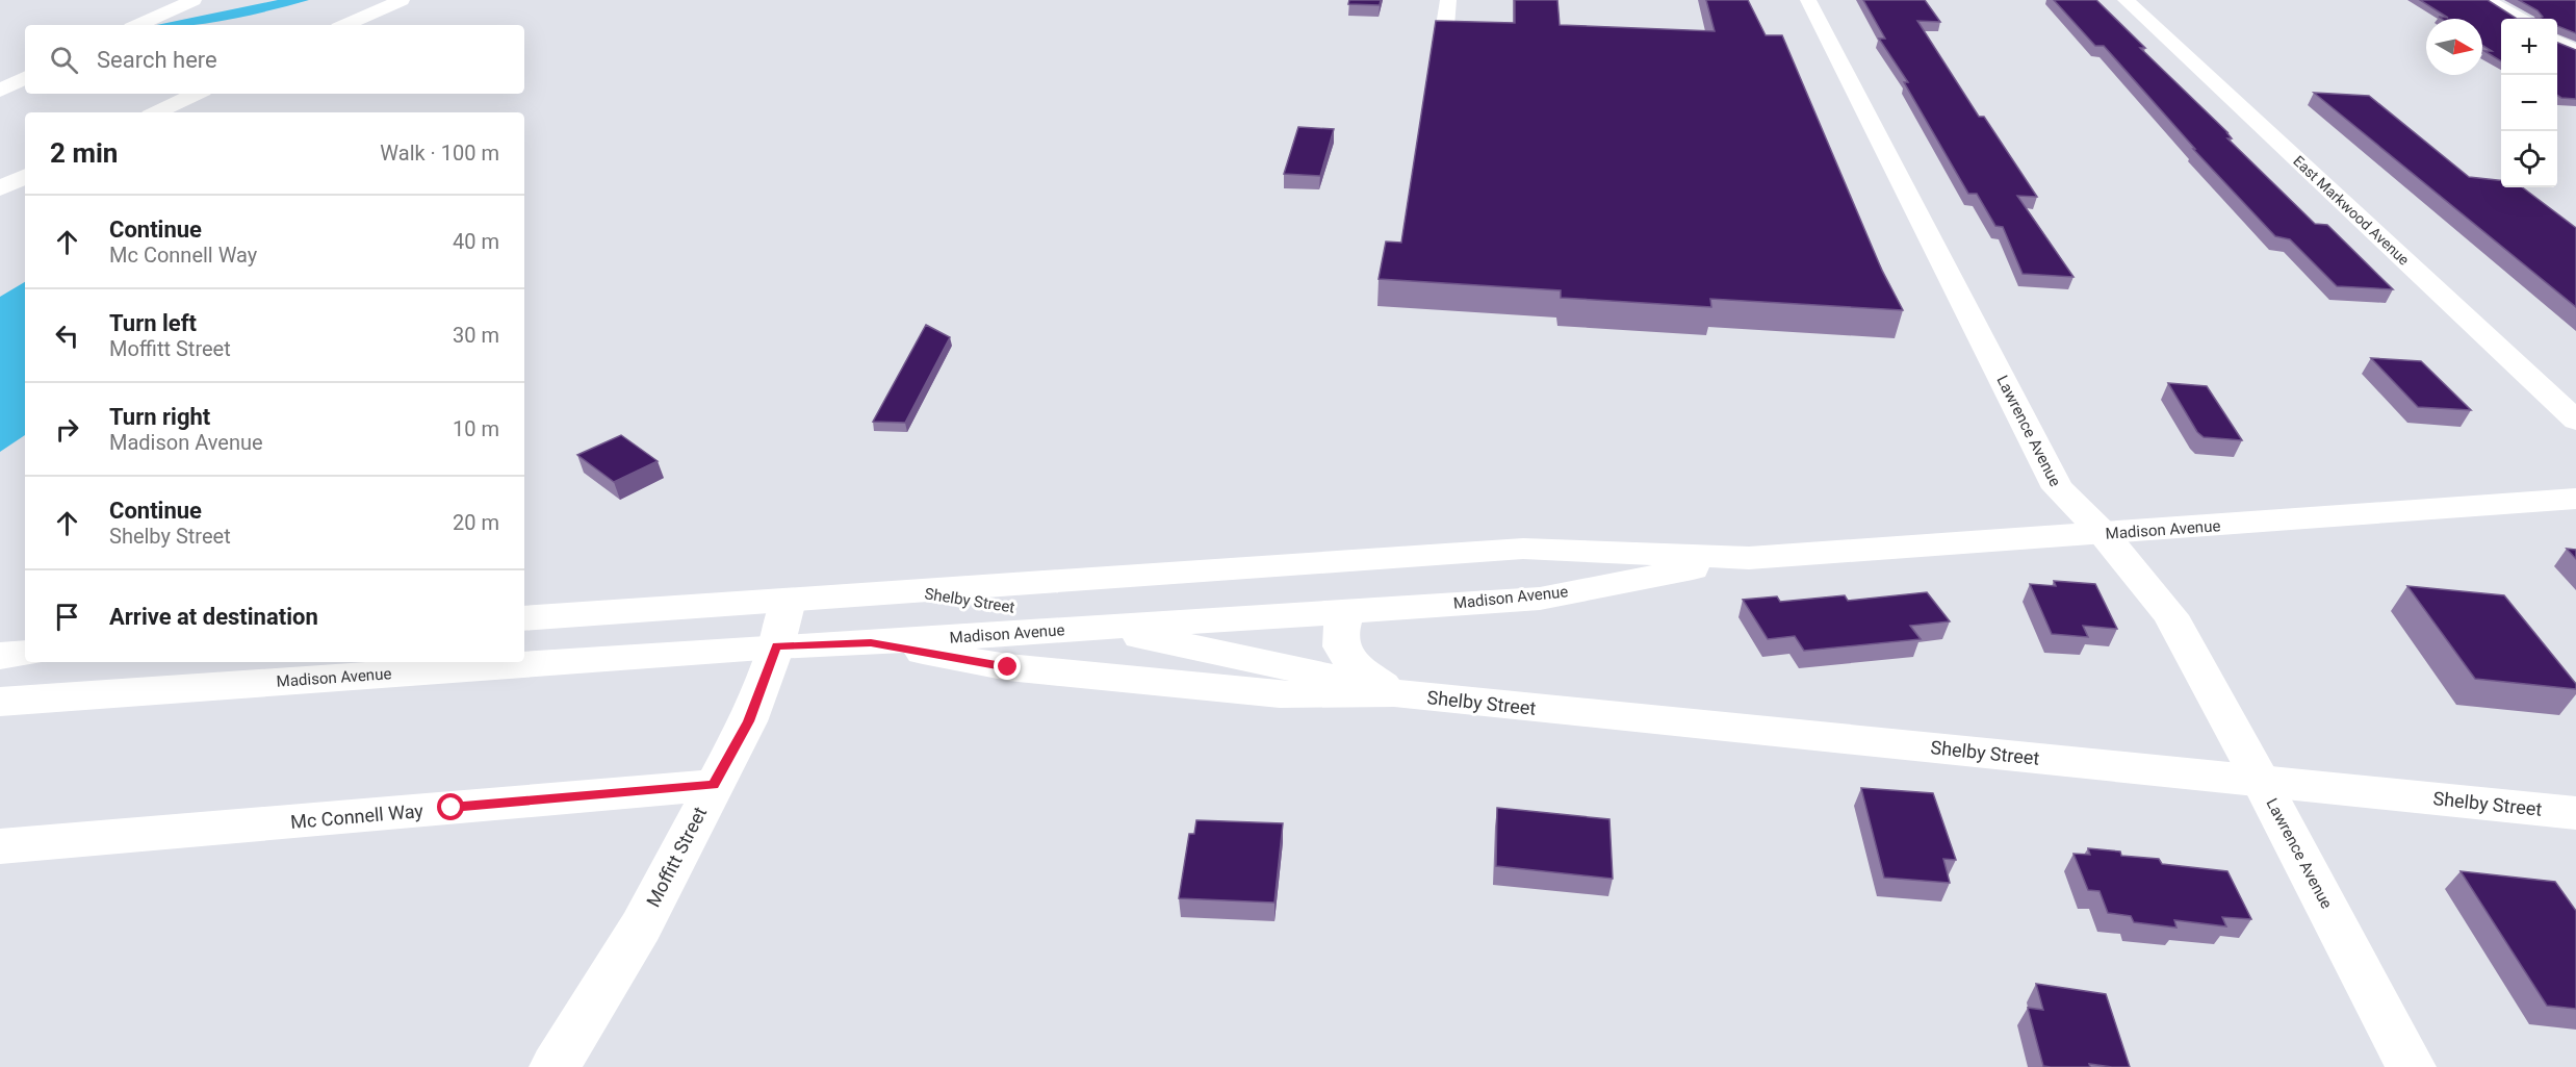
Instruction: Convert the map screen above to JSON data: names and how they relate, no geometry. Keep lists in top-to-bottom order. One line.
{"streets":{"main road":["East Markwood Avenue","Lawrence Avenue","Madison Avenue","Shelby Street","Mc Connell Way","Moffitt Street"]},"crossings":[["Lawrence Avenue","Madison Avenue"],["Lawrence Avenue","Shelby Street"],["Madison Avenue","Shelby Street"],["Madison Avenue","Moffitt Street"],["Mc Connell Way","Moffitt Street"]],"north":"right","page":{"map_buttons":["+","−"],"search":"Search here","heading":["2 min","Walk · 100 m"],"list":[["Continue","Mc Connell Way","40 m"],["Turn left","Moffitt Street","30 m"],["Turn right","Madison Avenue","10 m"],["Continue","Shelby Street","20 m"],"Arrive at destination"]}}
